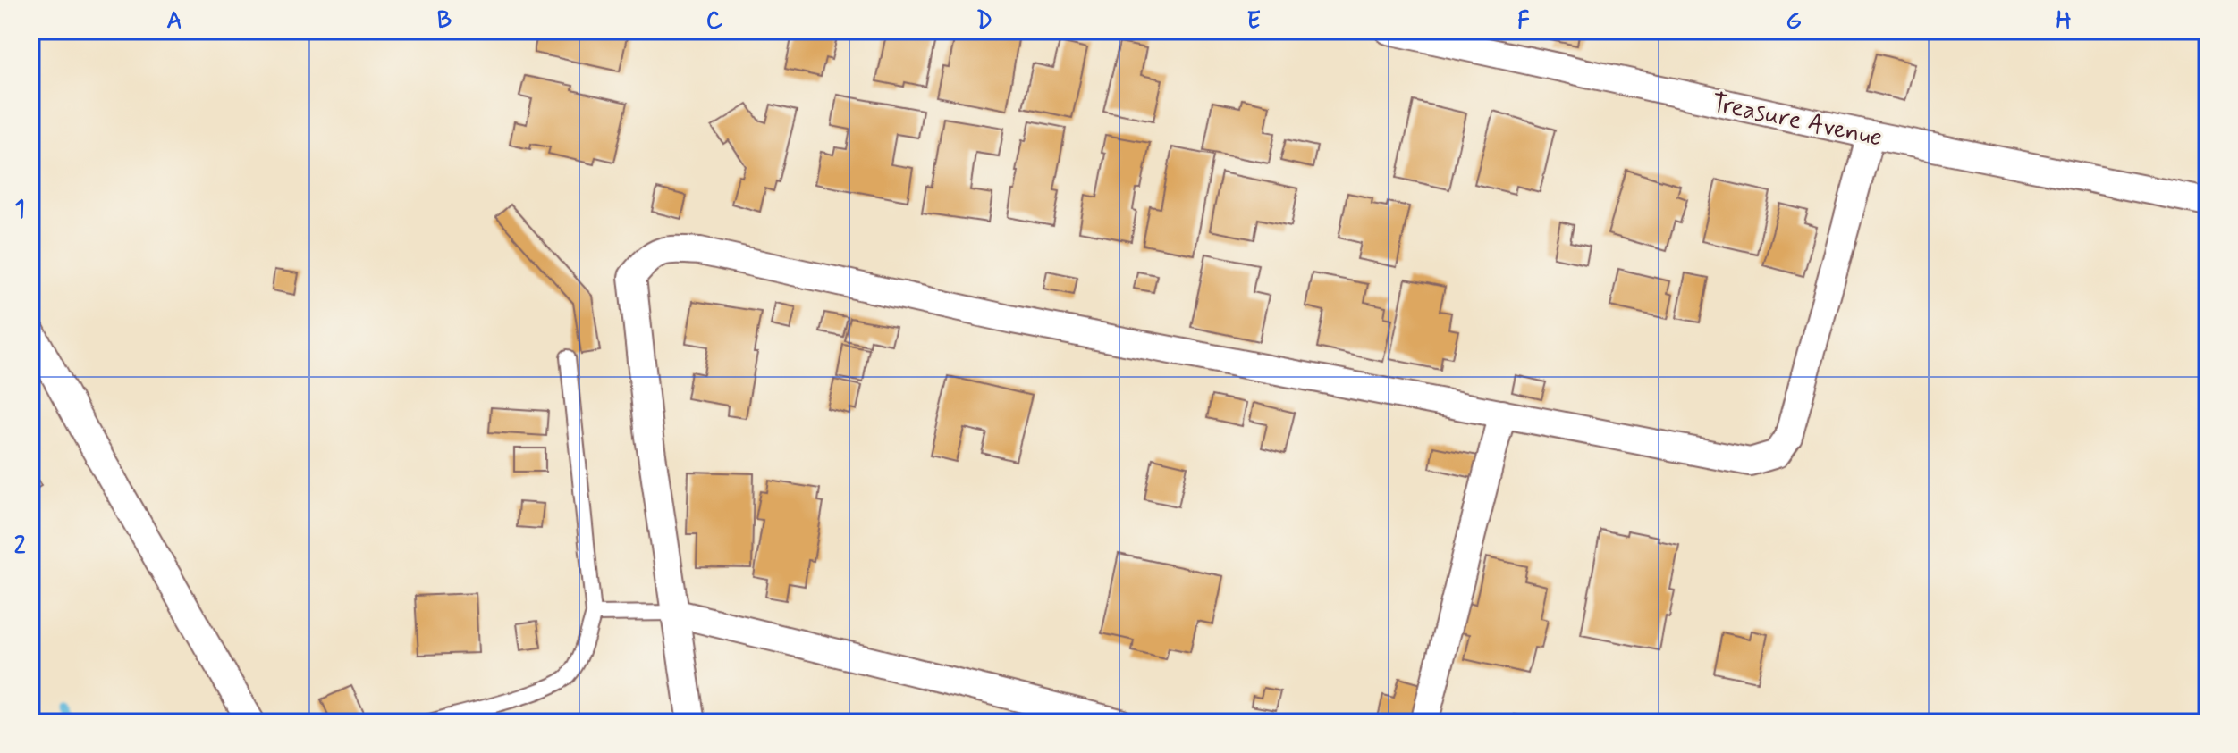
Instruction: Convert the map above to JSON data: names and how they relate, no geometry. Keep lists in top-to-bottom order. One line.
{"streets":{"street":["Treasure Avenue"]},"grid":{"columns":["A","B","C","D","E","F","G","H"],"rows":["1","2"]}}
